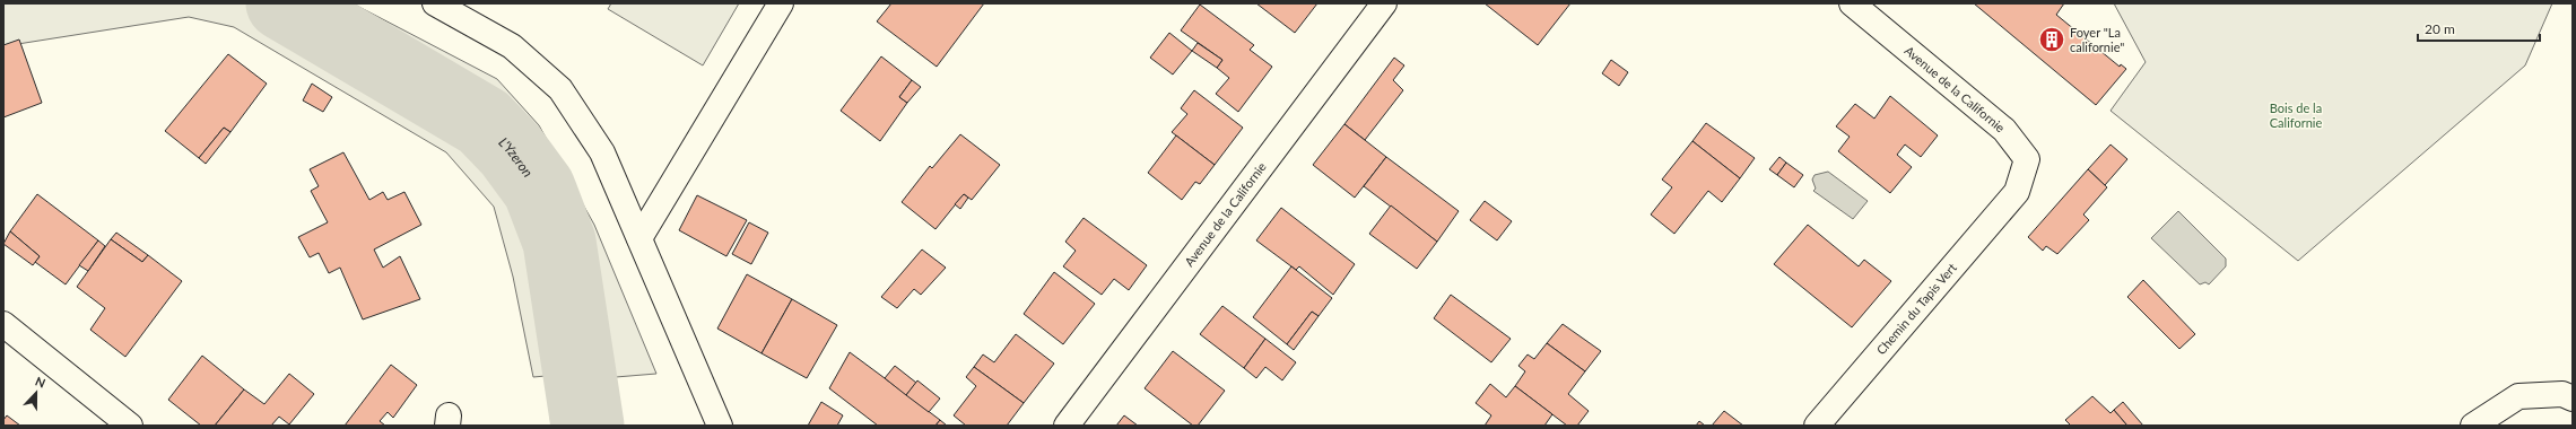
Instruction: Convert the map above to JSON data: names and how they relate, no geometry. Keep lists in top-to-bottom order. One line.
{"streets":{"street":["Avenue de la Californie","Chemin du Tapis Vert"]},"crossings":[["Avenue de la Californie","Chemin du Tapis Vert"]],"water":["L'Yzeron"],"parks":["Bois de la Californie"],"places":{"building":["Foyer \"La californie\""]},"scale_bar":"20 m","north":"top"}
